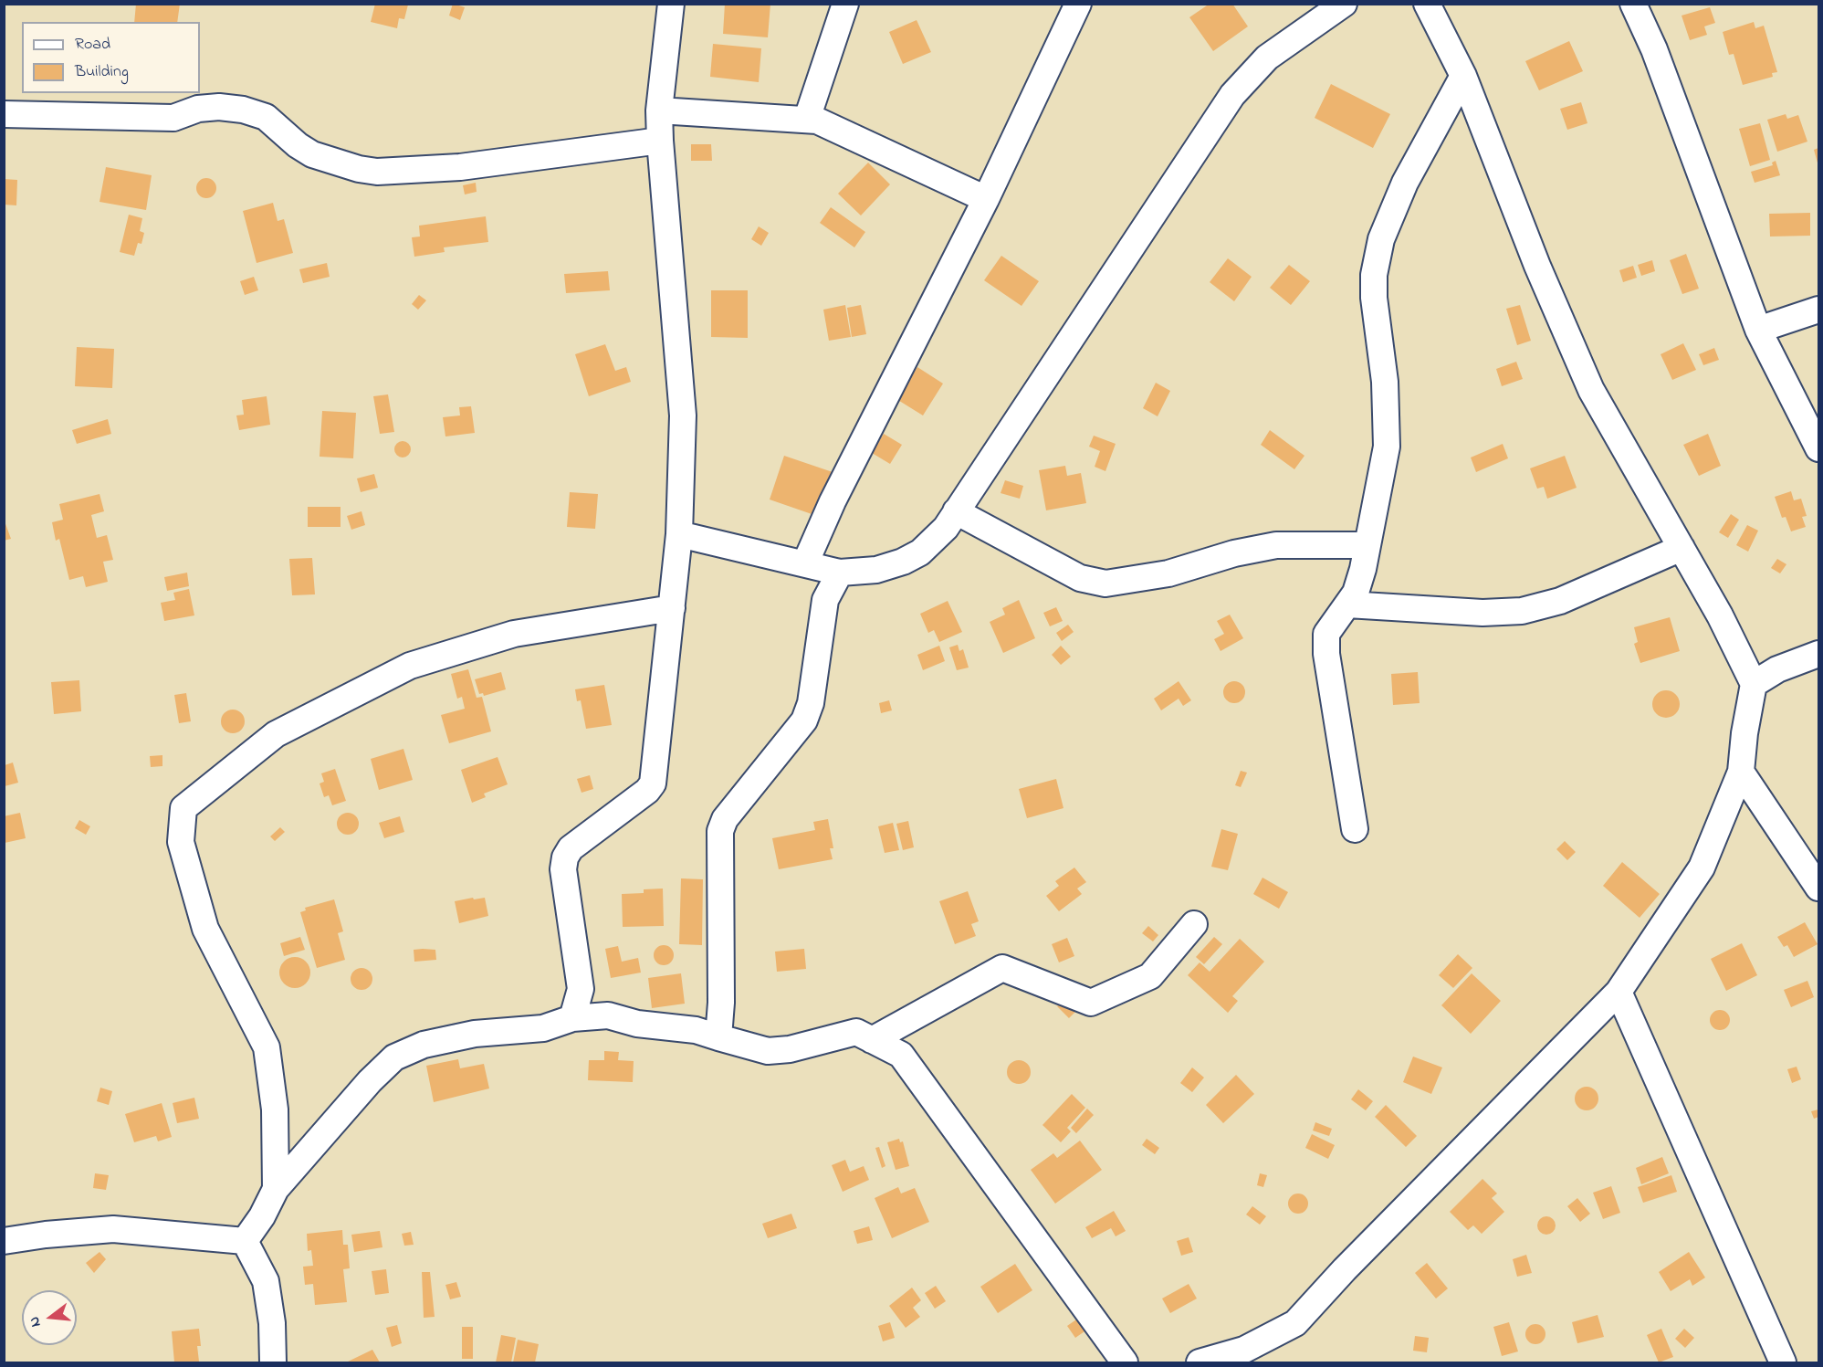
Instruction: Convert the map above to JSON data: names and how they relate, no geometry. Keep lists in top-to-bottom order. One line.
{"legend":["Road","Building"],"north":"left"}
